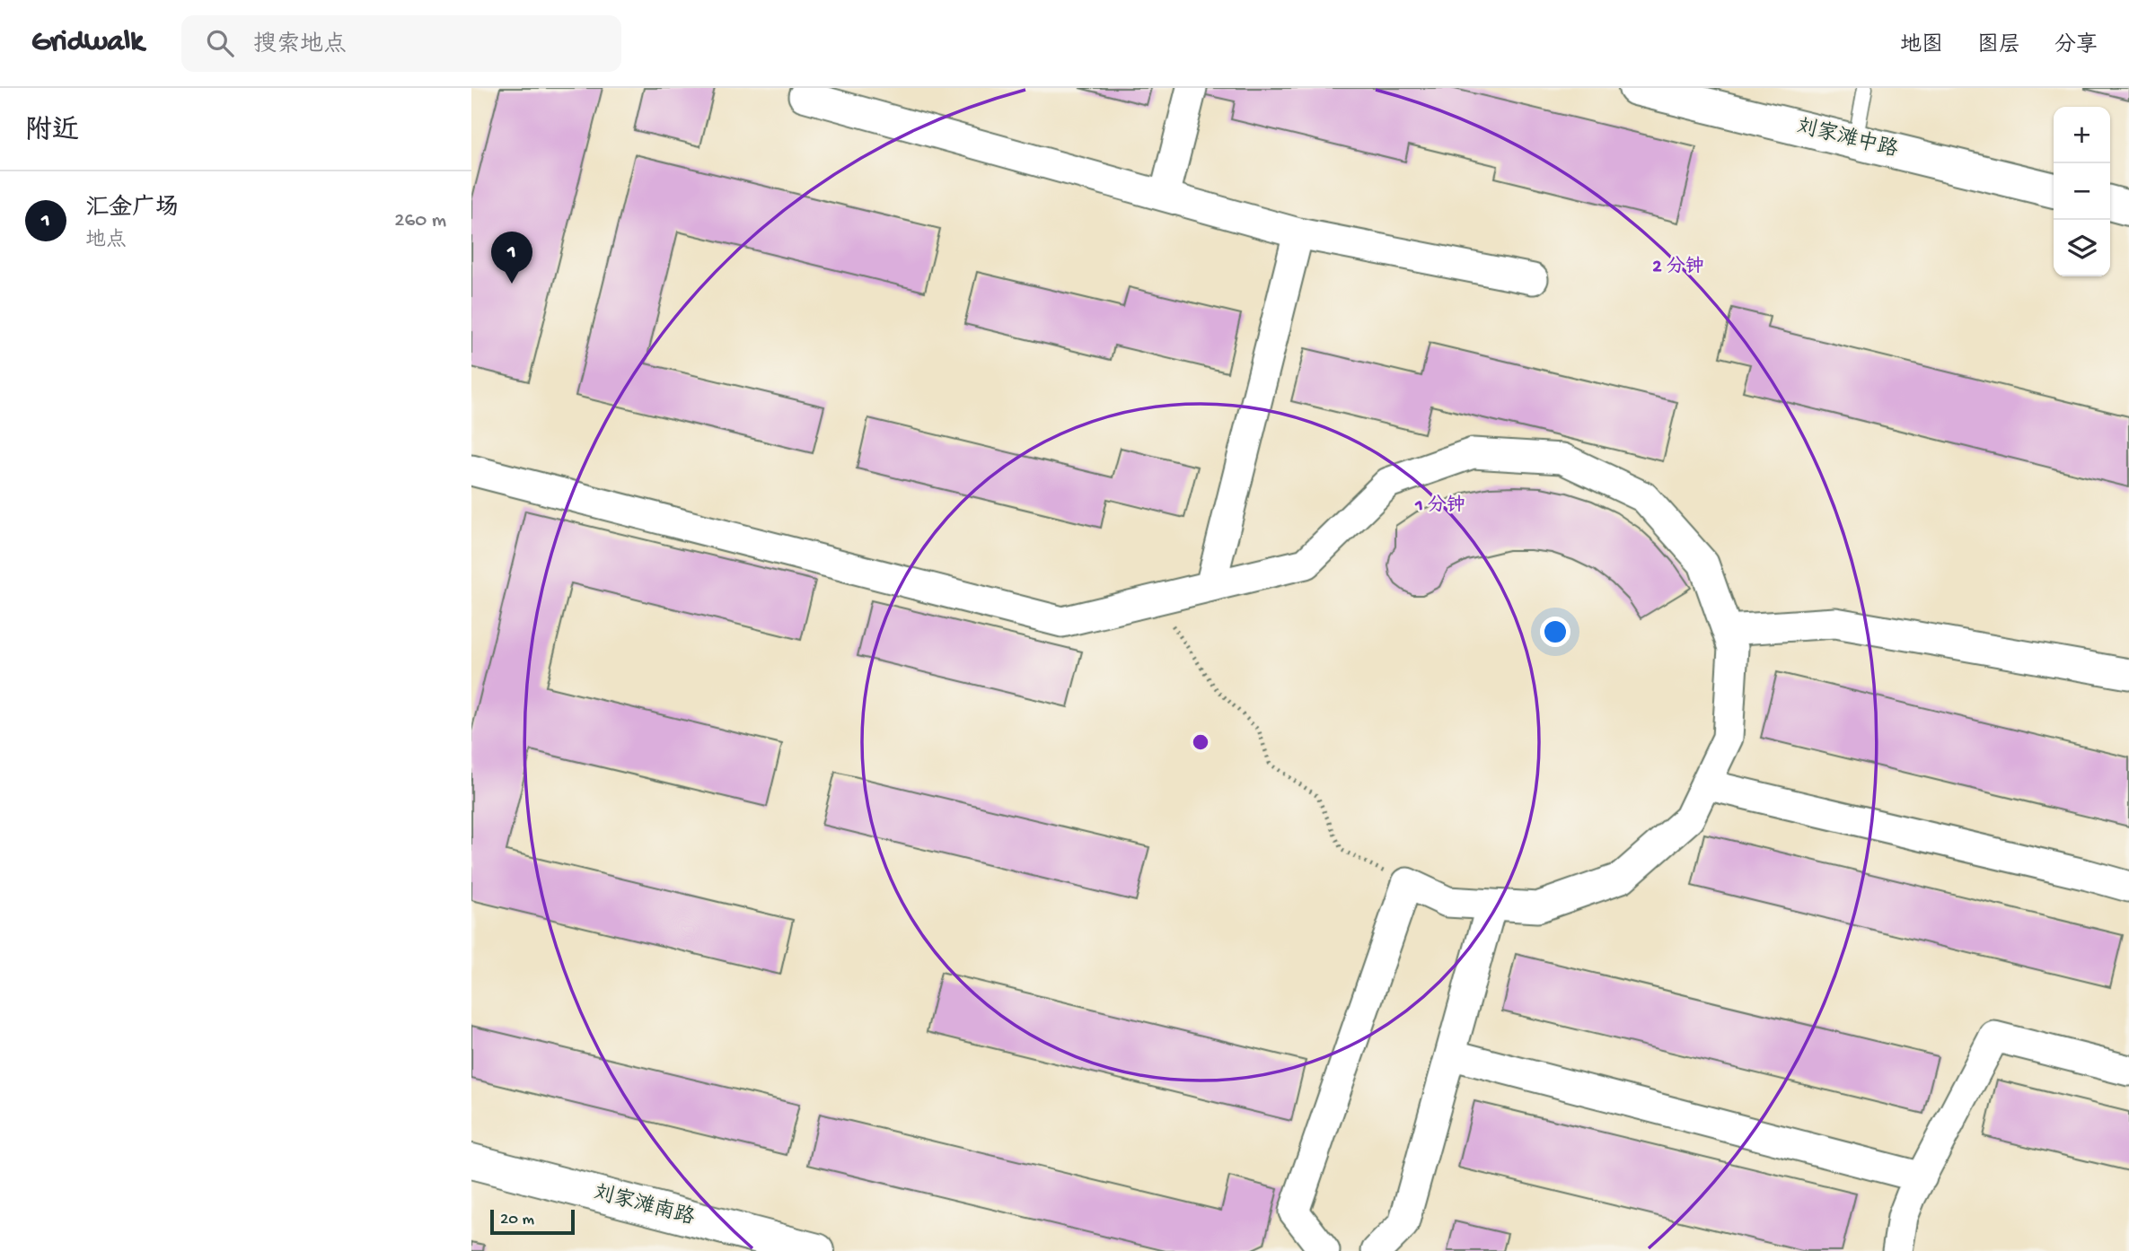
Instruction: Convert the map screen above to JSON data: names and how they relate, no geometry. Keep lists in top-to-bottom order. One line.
{"streets":{"street":["刘家滩中路","刘家滩南路"]},"scale_bar":"20 m","page":{"header":"Gridwalk","search":"搜索地点","nav":["地图","图层","分享"],"heading":"附近","map_buttons":["+","−"],"list":[{"mark":"1","name":"汇金广场","note":"地点","value":"260 m"}],"pins":"1","scale":"20 m"},"rings":["2 分钟","1 分钟"]}
